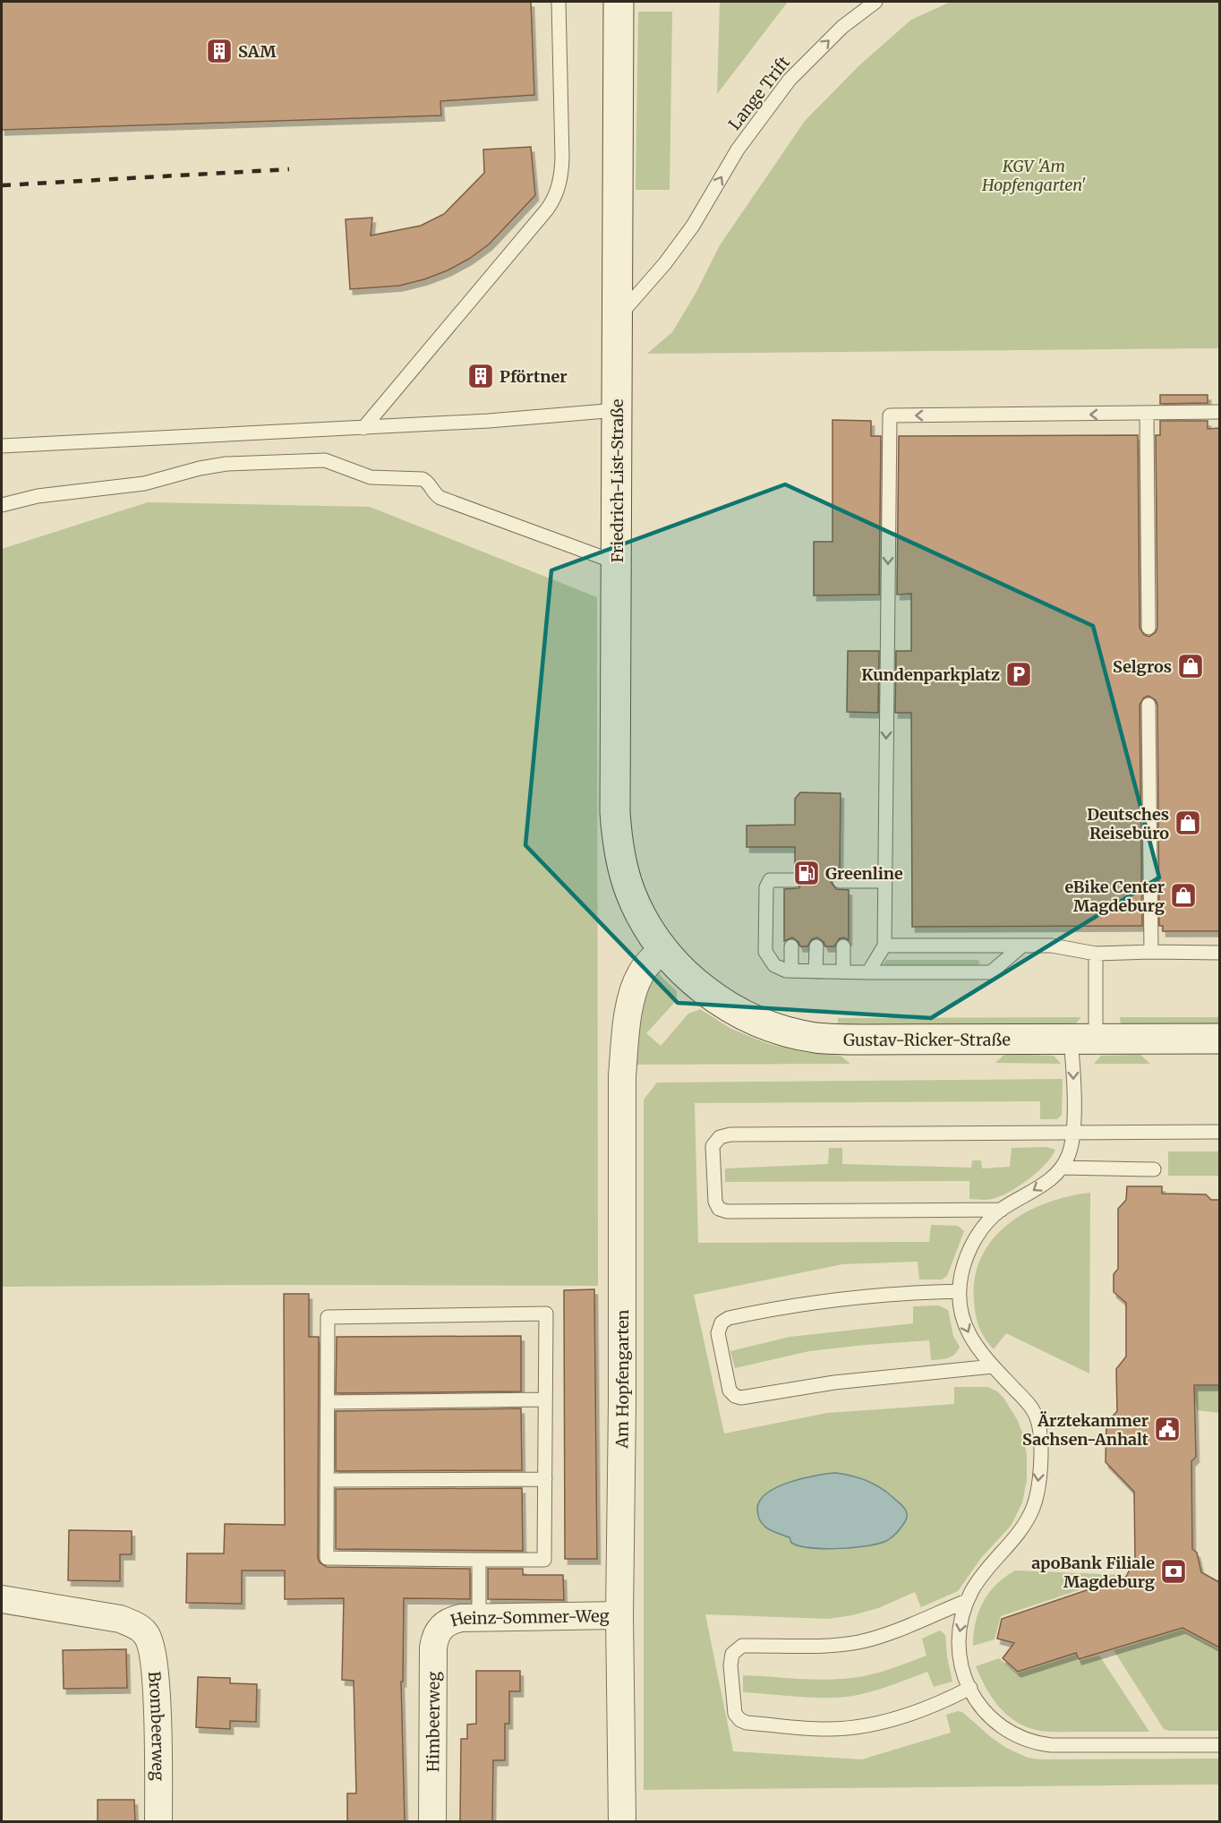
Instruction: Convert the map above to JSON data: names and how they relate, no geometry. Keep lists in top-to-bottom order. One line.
{"streets":{"street":["Friedrich-List-Straße","Gustav-Ricker-Straße","Am Hopfengarten","Heinz-Sommer-Weg","Himbeerweg","Brombeerweg"],"lane":["Lange Trift"]},"crossings":[["Lange Trift","Friedrich-List-Straße"],["Friedrich-List-Straße","Gustav-Ricker-Straße"],["Friedrich-List-Straße","Am Hopfengarten"],["Gustav-Ricker-Straße","Am Hopfengarten"],["Am Hopfengarten","Heinz-Sommer-Weg"],["Heinz-Sommer-Weg","Himbeerweg"]],"one_way":["Lange Trift"],"parks":["KGV 'Am Hopfengarten'"],"places":{"building":["SAM","Pförtner"],"shop":["Selgros","Deutsches Reisebüro","eBike Center Magdeburg"],"parking":["Kundenparkplatz"],"fuel station":["Greenline"],"public building":["Ärztekammer Sachsen-Anhalt"],"bank":["apoBank Filiale Magdeburg"]}}
